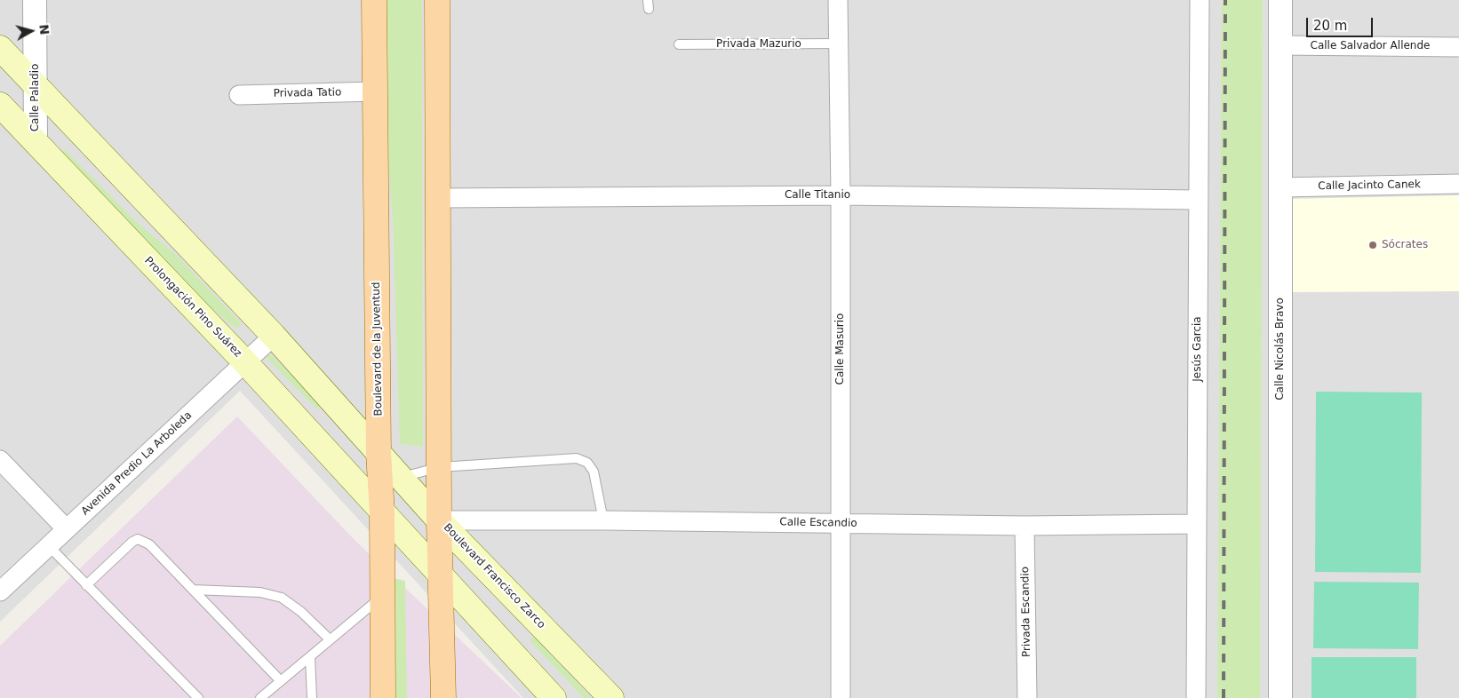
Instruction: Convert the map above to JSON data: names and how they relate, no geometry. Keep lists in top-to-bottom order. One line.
{"streets":{"main road":["Prolongación Pino Suárez","Boulevard de la Juventud","Boulevard Francisco Zarco"],"street":["Calle Salvador Allende","Privada Tatio","Calle Paladio","Calle Jacinto Canek","Calle Titanio","Calle Masurio","Jesús Garcia","Calle Nicolás Bravo","Avenida Predio La Arboleda","Calle Escandio","Privada Escandio"],"lane":["Privada Mazurio"]},"crossings":[["Privada Mazurio","Calle Masurio"],["Calle Salvador Allende","Calle Nicolás Bravo"],["Privada Tatio","Boulevard de la Juventud"],["Calle Paladio","Prolongación Pino Suárez"],["Calle Jacinto Canek","Calle Nicolás Bravo"],["Calle Titanio","Calle Masurio"],["Calle Titanio","Jesús Garcia"],["Prolongación Pino Suárez","Boulevard de la Juventud"],["Prolongación Pino Suárez","Avenida Predio La Arboleda"],["Boulevard de la Juventud","Boulevard Francisco Zarco"],["Calle Masurio","Calle Escandio"],["Jesús Garcia","Calle Escandio"],["Calle Escandio","Boulevard Francisco Zarco"],["Calle Escandio","Privada Escandio"]],"places":["Sócrates"],"scale_bar":"20 m","north":"right"}
